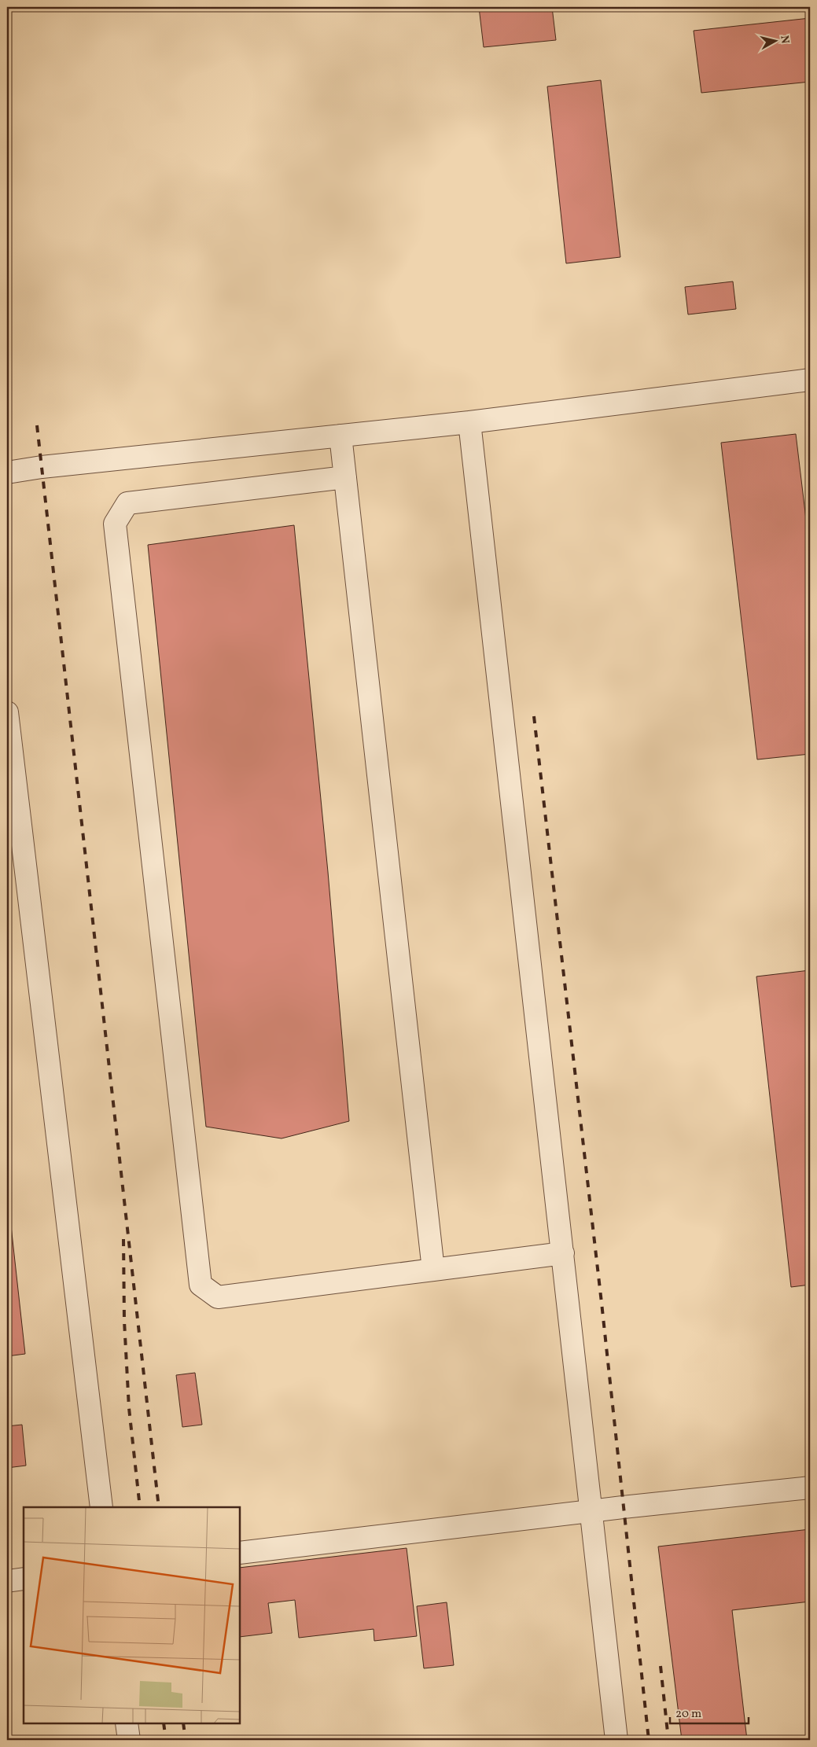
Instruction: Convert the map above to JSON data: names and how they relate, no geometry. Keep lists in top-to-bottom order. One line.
{"scale_bar":"20 m","north":"right"}
